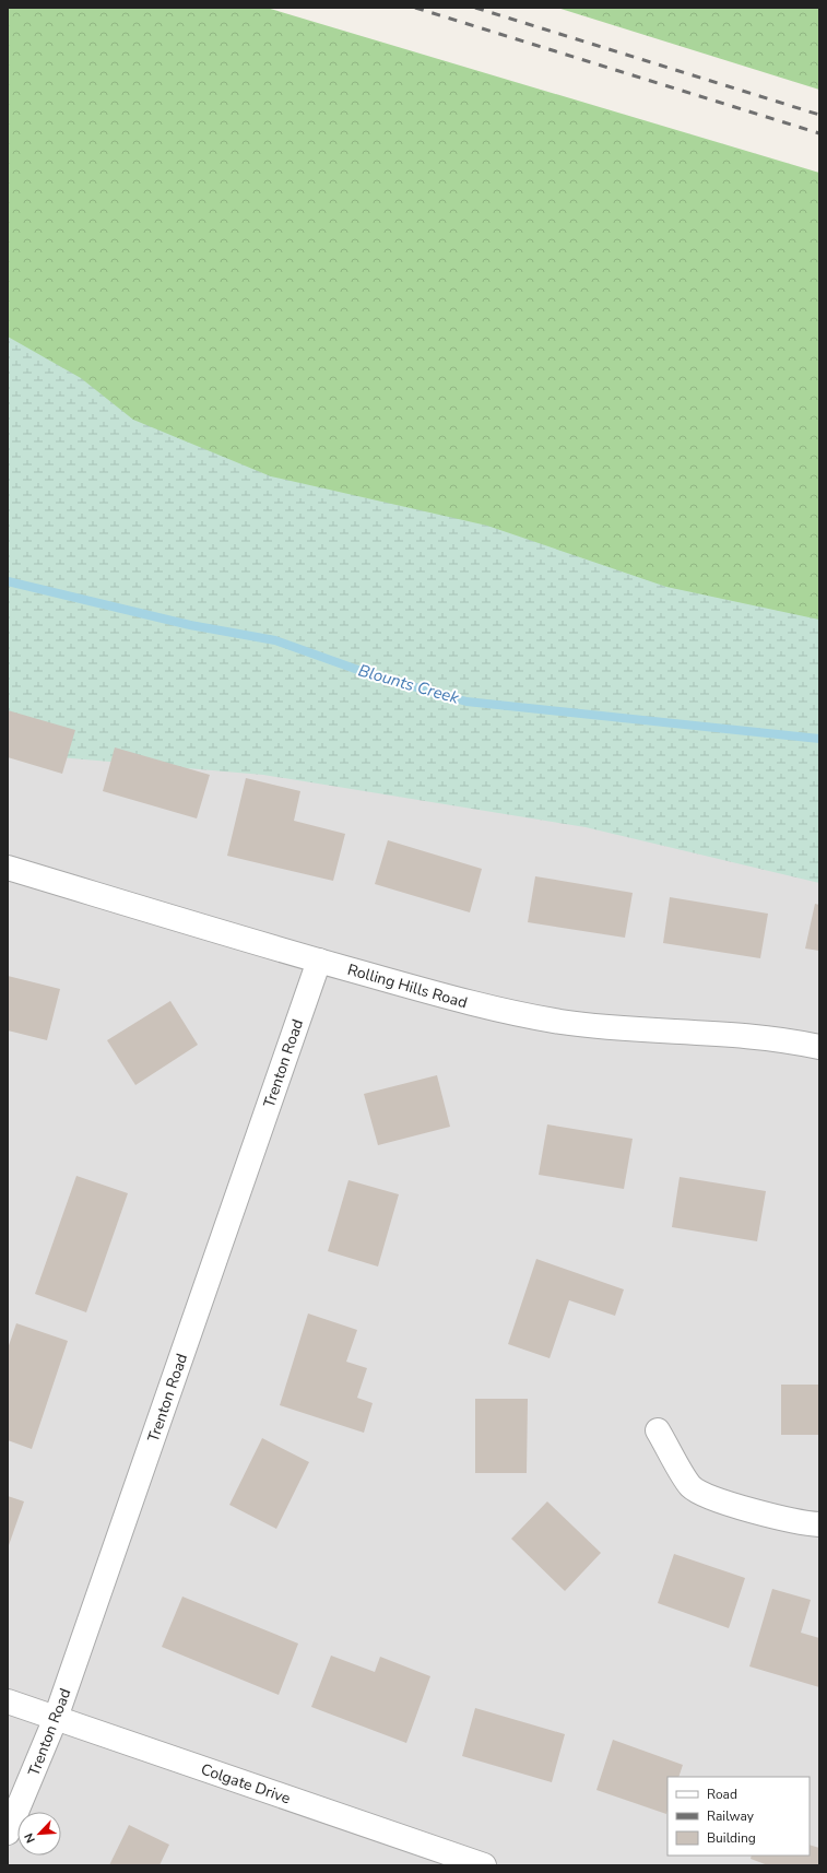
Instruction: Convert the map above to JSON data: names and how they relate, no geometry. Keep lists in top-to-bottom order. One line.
{"streets":{"street":["Rolling Hills Road","Trenton Road","Colgate Drive"]},"crossings":[["Rolling Hills Road","Trenton Road"],["Trenton Road","Colgate Drive"]],"water":["Blounts Creek"],"legend":["Road","Railway","Building"],"north":"bottom left"}
